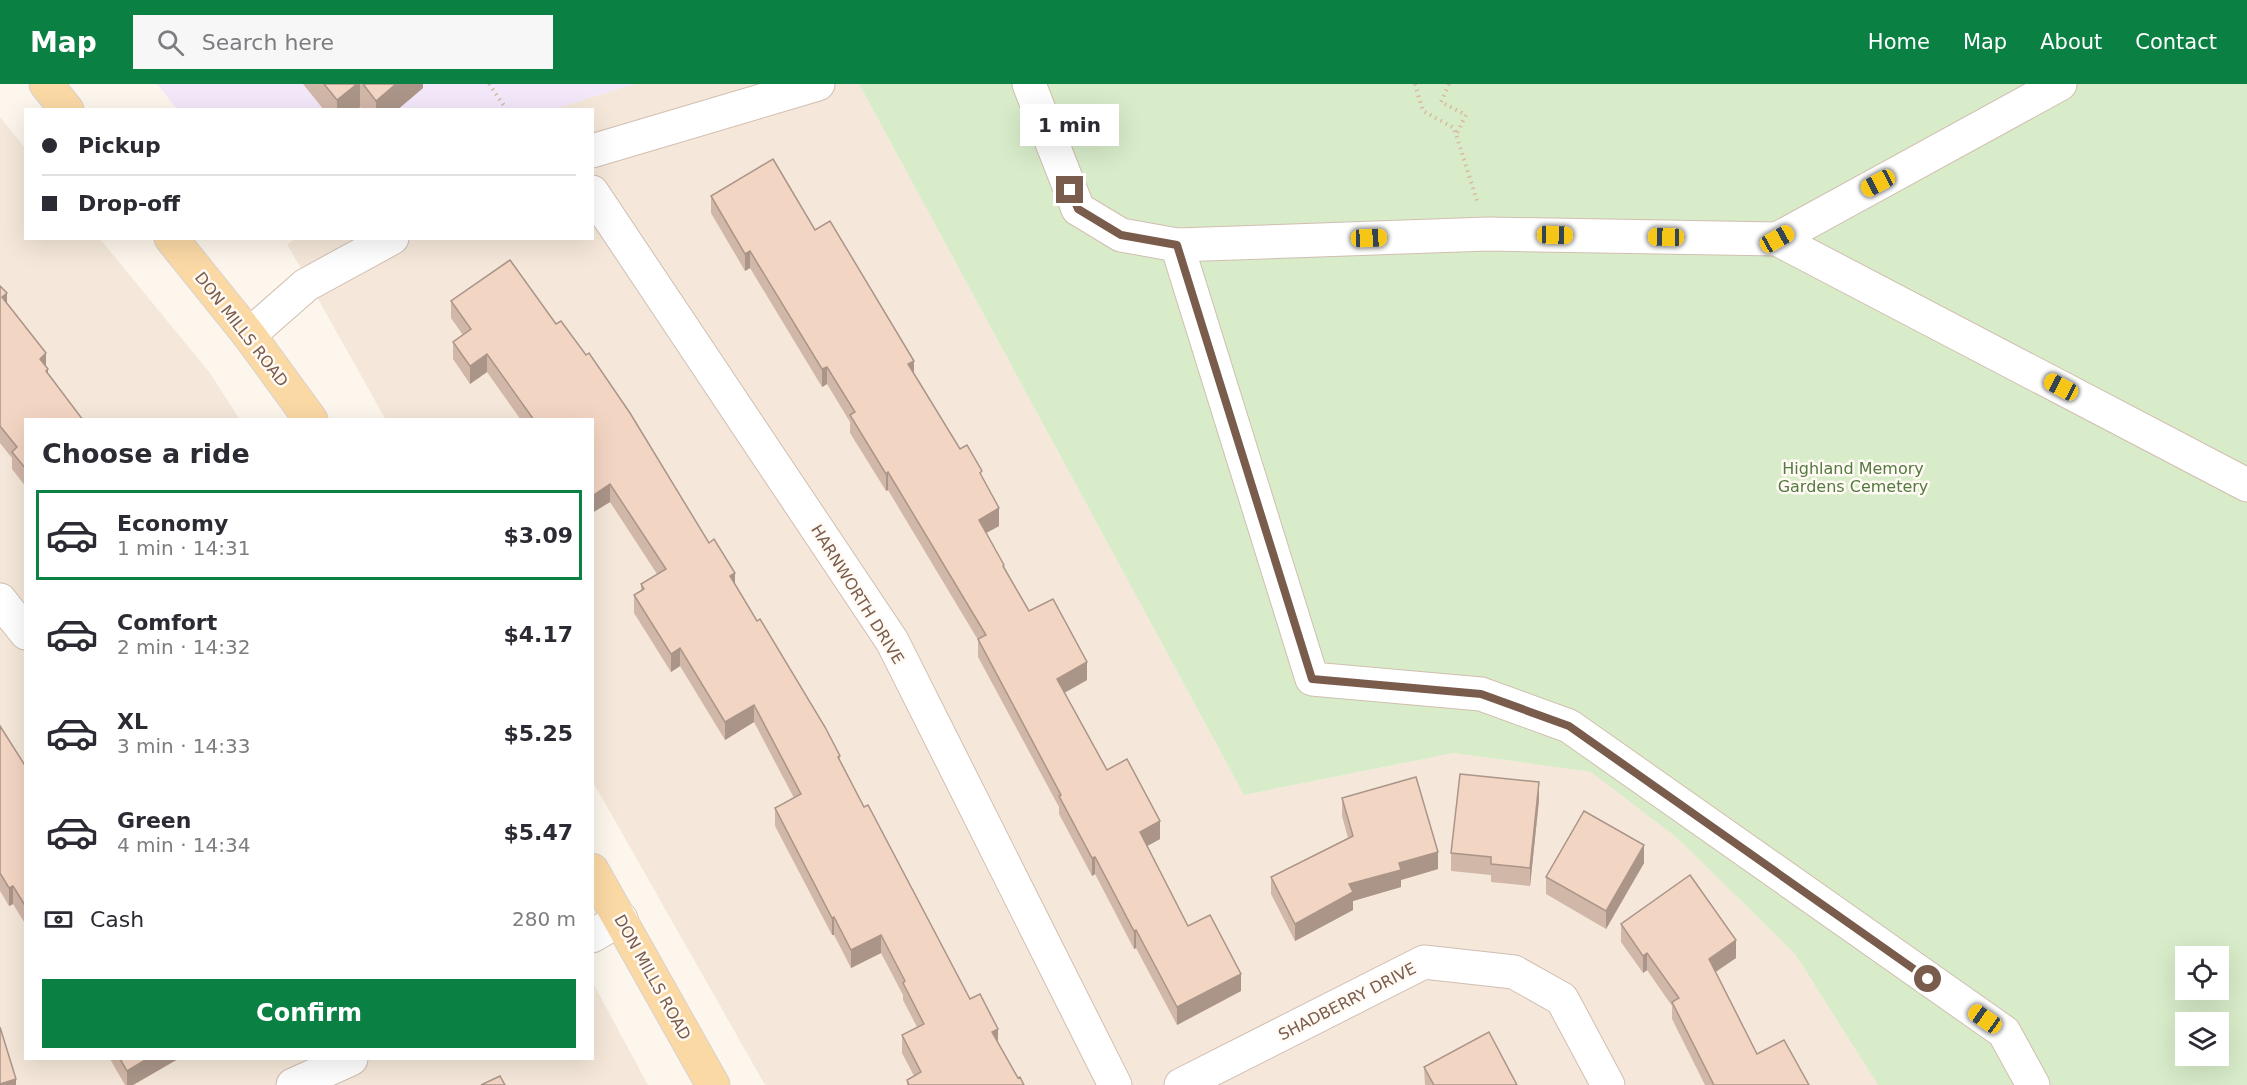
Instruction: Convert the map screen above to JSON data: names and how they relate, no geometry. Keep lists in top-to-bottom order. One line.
{"streets":{"main road":["DON MILLS ROAD"],"street":["HARNWORTH DRIVE","SHADBERRY DRIVE"]},"parks":["Highland Memory Gardens Cemetery"],"page":{"header":"Map","search":"Search here","nav":["Home","Map","About","Contact"],"bubble":"1 min","banner":["Pickup","Drop-off"],"heading":"Choose a ride","list":[{"name":"Economy","note":"1 min · 14:31","value":"$3.09"},{"name":"Comfort","note":"2 min · 14:32","value":"$4.17"},{"name":"XL","note":"3 min · 14:33","value":"$5.25"},{"name":"Green","note":"4 min · 14:34","value":"$5.47"}],"pay":["Cash","280 m"],"buttons":"Confirm"}}
